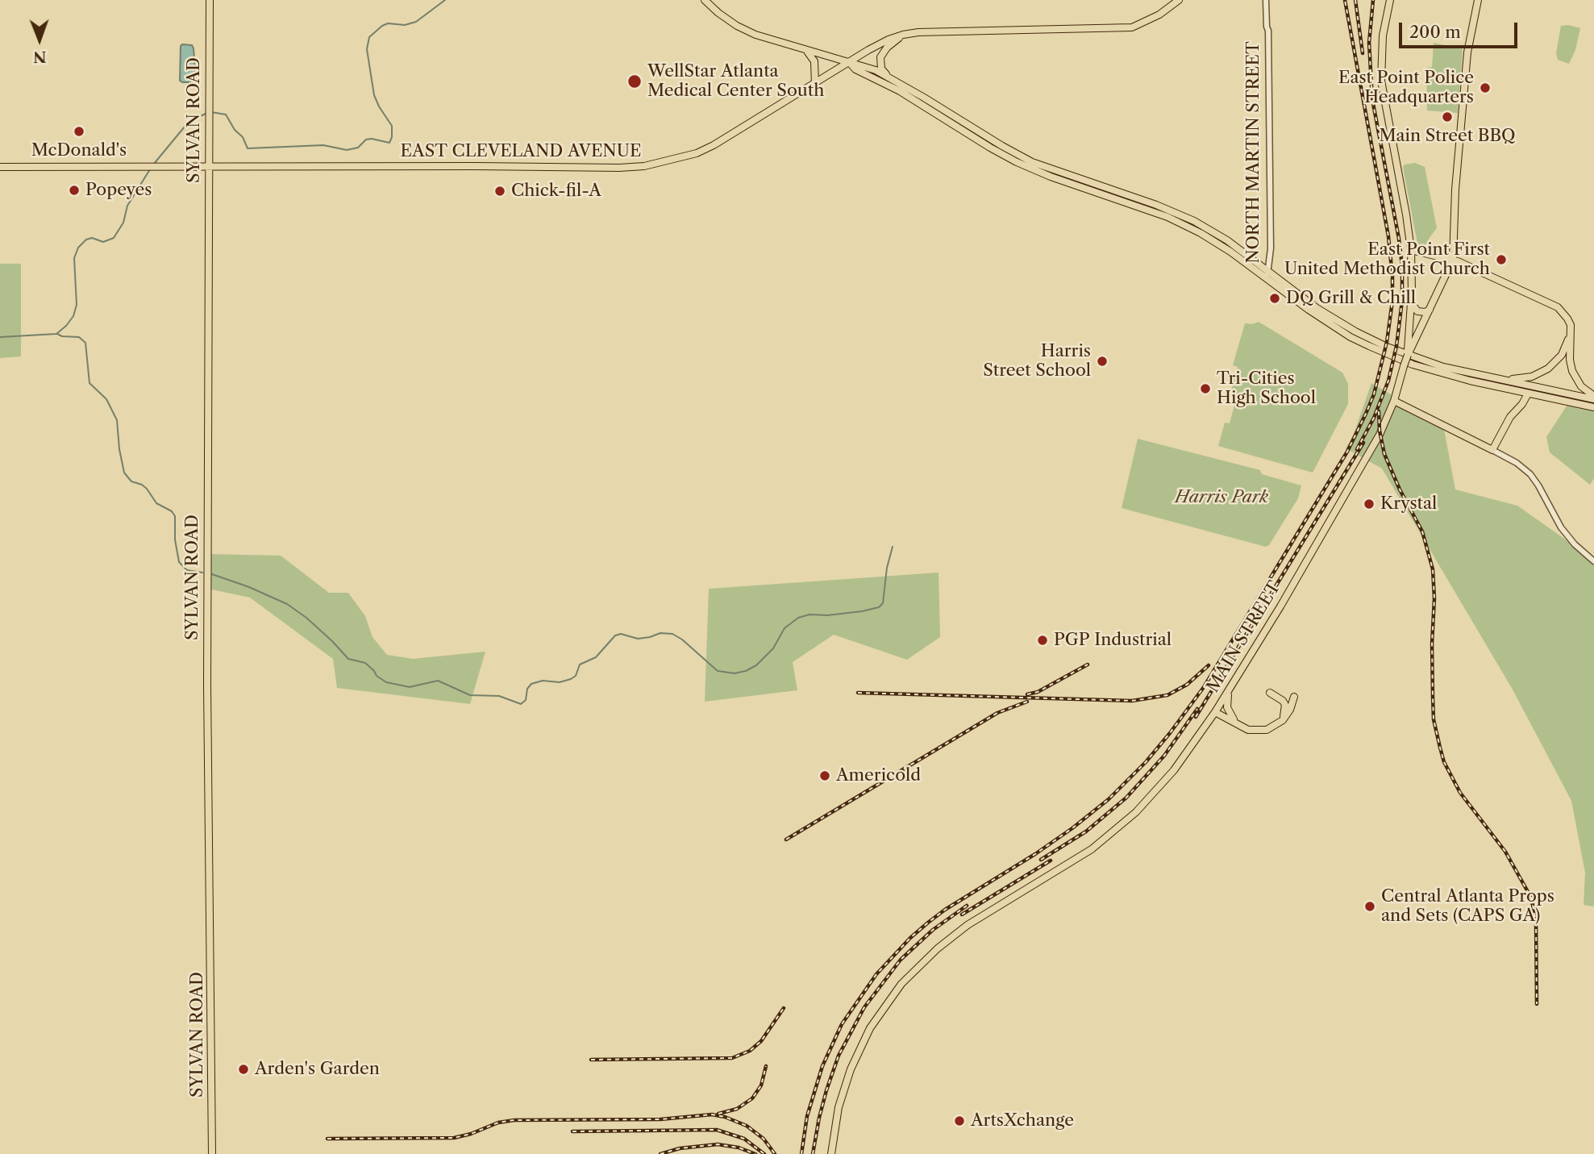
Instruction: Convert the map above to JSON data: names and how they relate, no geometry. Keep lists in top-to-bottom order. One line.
{"streets":{"main road":["SYLVAN ROAD","EAST CLEVELAND AVENUE","MAIN STREET"],"street":["NORTH MARTIN STREET"]},"crossings":[["SYLVAN ROAD","EAST CLEVELAND AVENUE"]],"parks":["Harris Park"],"places":["WellStar Atlanta Medical Center South","East Point Police Headquarters","Main Street BBQ","McDonald's","Popeyes","Chick-fil-A","East Point First United Methodist Church","DQ Grill & Chill","Harris Street School","Tri-Cities High School","Krystal","PGP Industrial","Americold","Central Atlanta Props and Sets (CAPS GA)","Arden's Garden","ArtsXchange"],"scale_bar":"200 m","north":"bottom"}
